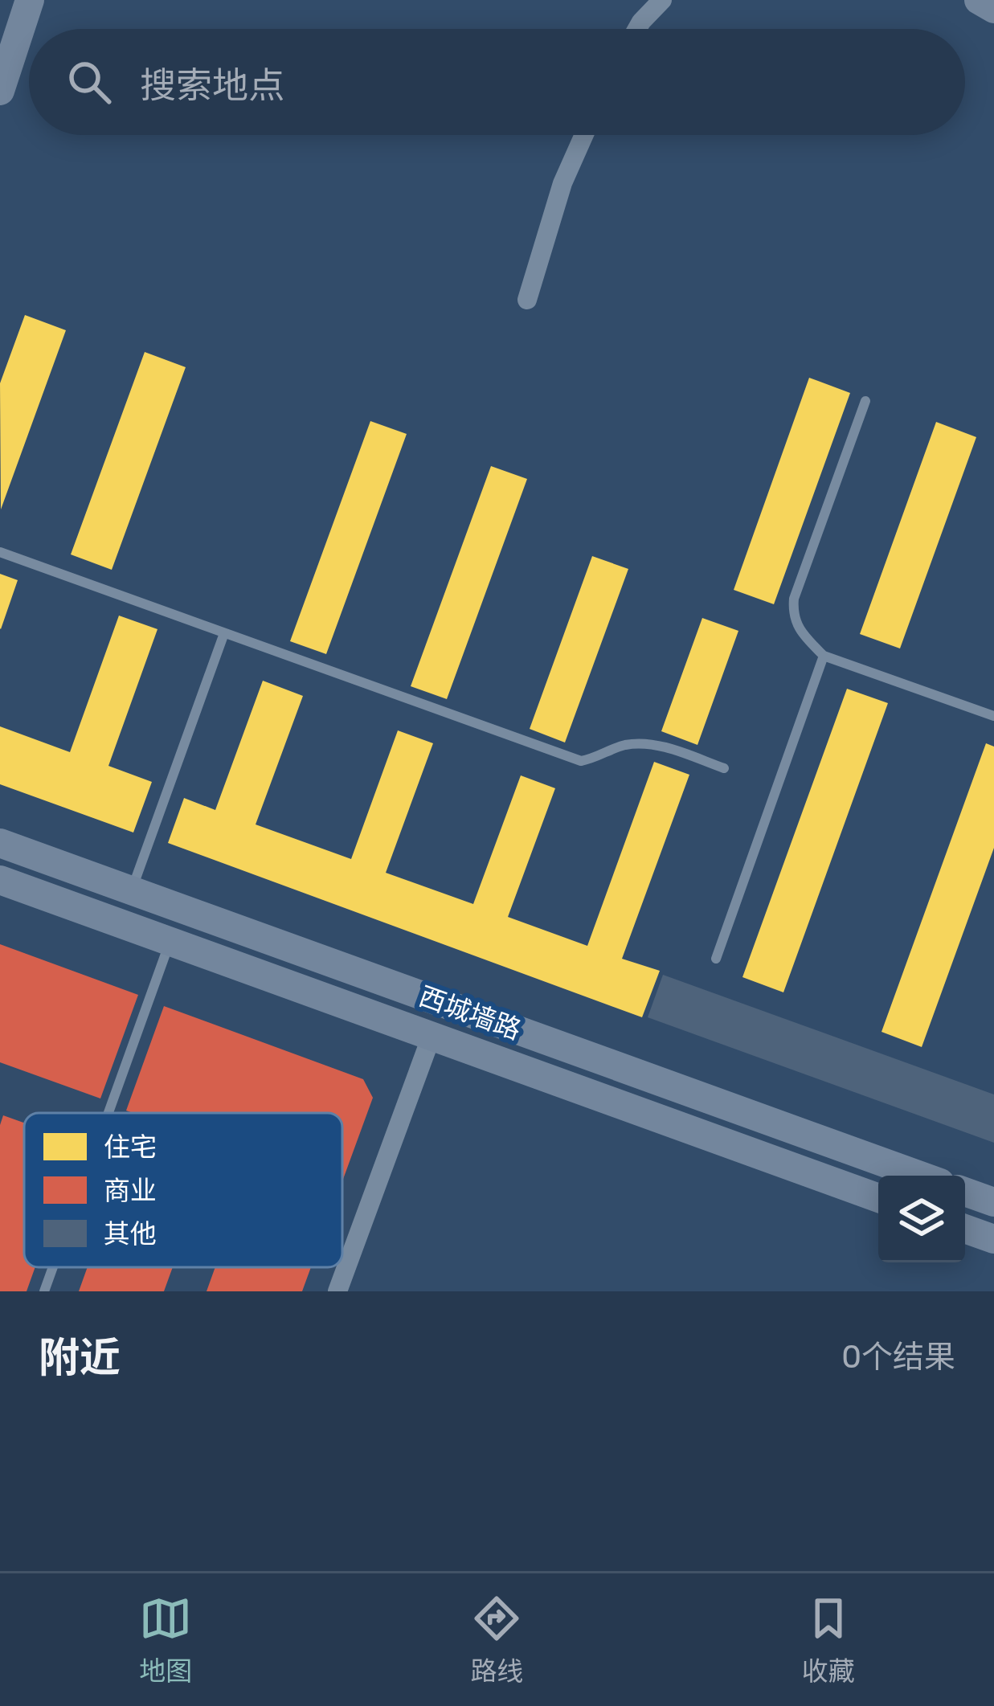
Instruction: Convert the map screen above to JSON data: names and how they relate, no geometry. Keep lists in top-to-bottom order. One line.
{"streets":{"main road":["西城墙路"]},"legend":["住宅","商业","其他"],"page":{"search":"搜索地点","heading":["附近","0个结果"],"nav":["地图","路线","收藏"]}}
